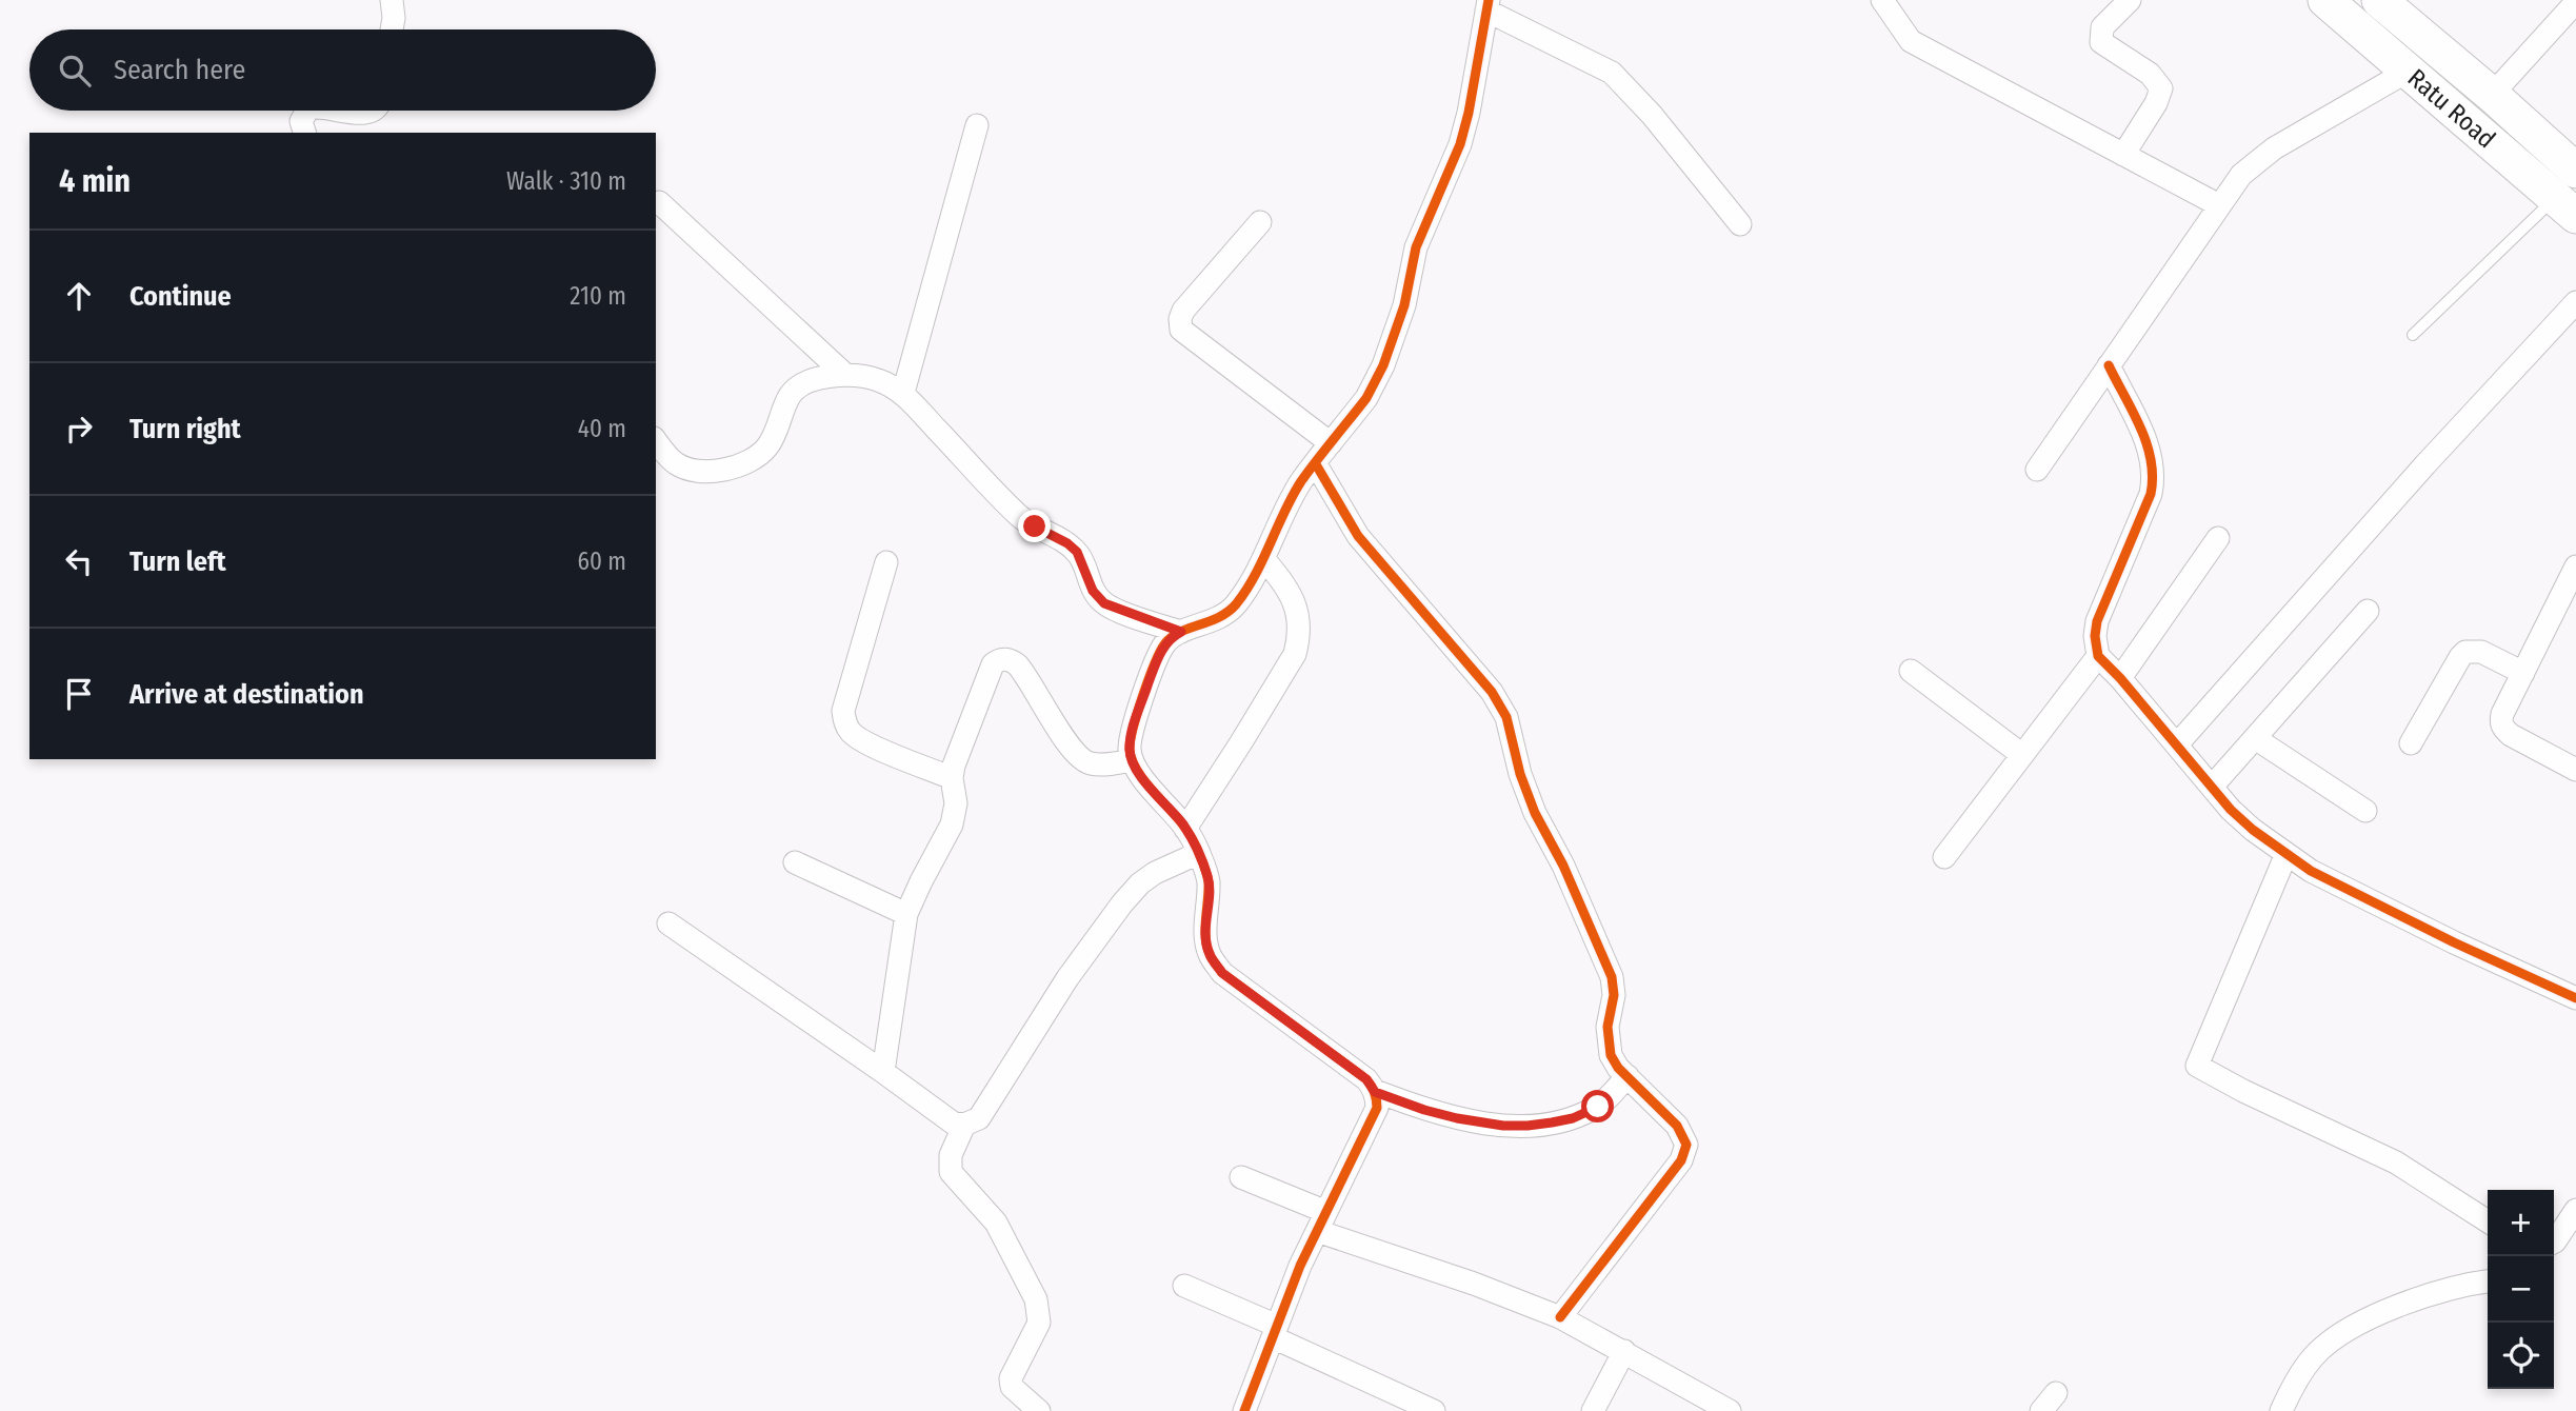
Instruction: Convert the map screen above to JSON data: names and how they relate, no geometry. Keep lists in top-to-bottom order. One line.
{"streets":{"main road":["Ratu Road"]},"page":{"search":"Search here","heading":["4 min","Walk · 310 m"],"list":[["Continue","210 m"],["Turn right","40 m"],["Turn left","60 m"],"Arrive at destination"],"map_buttons":["+","−"]}}
